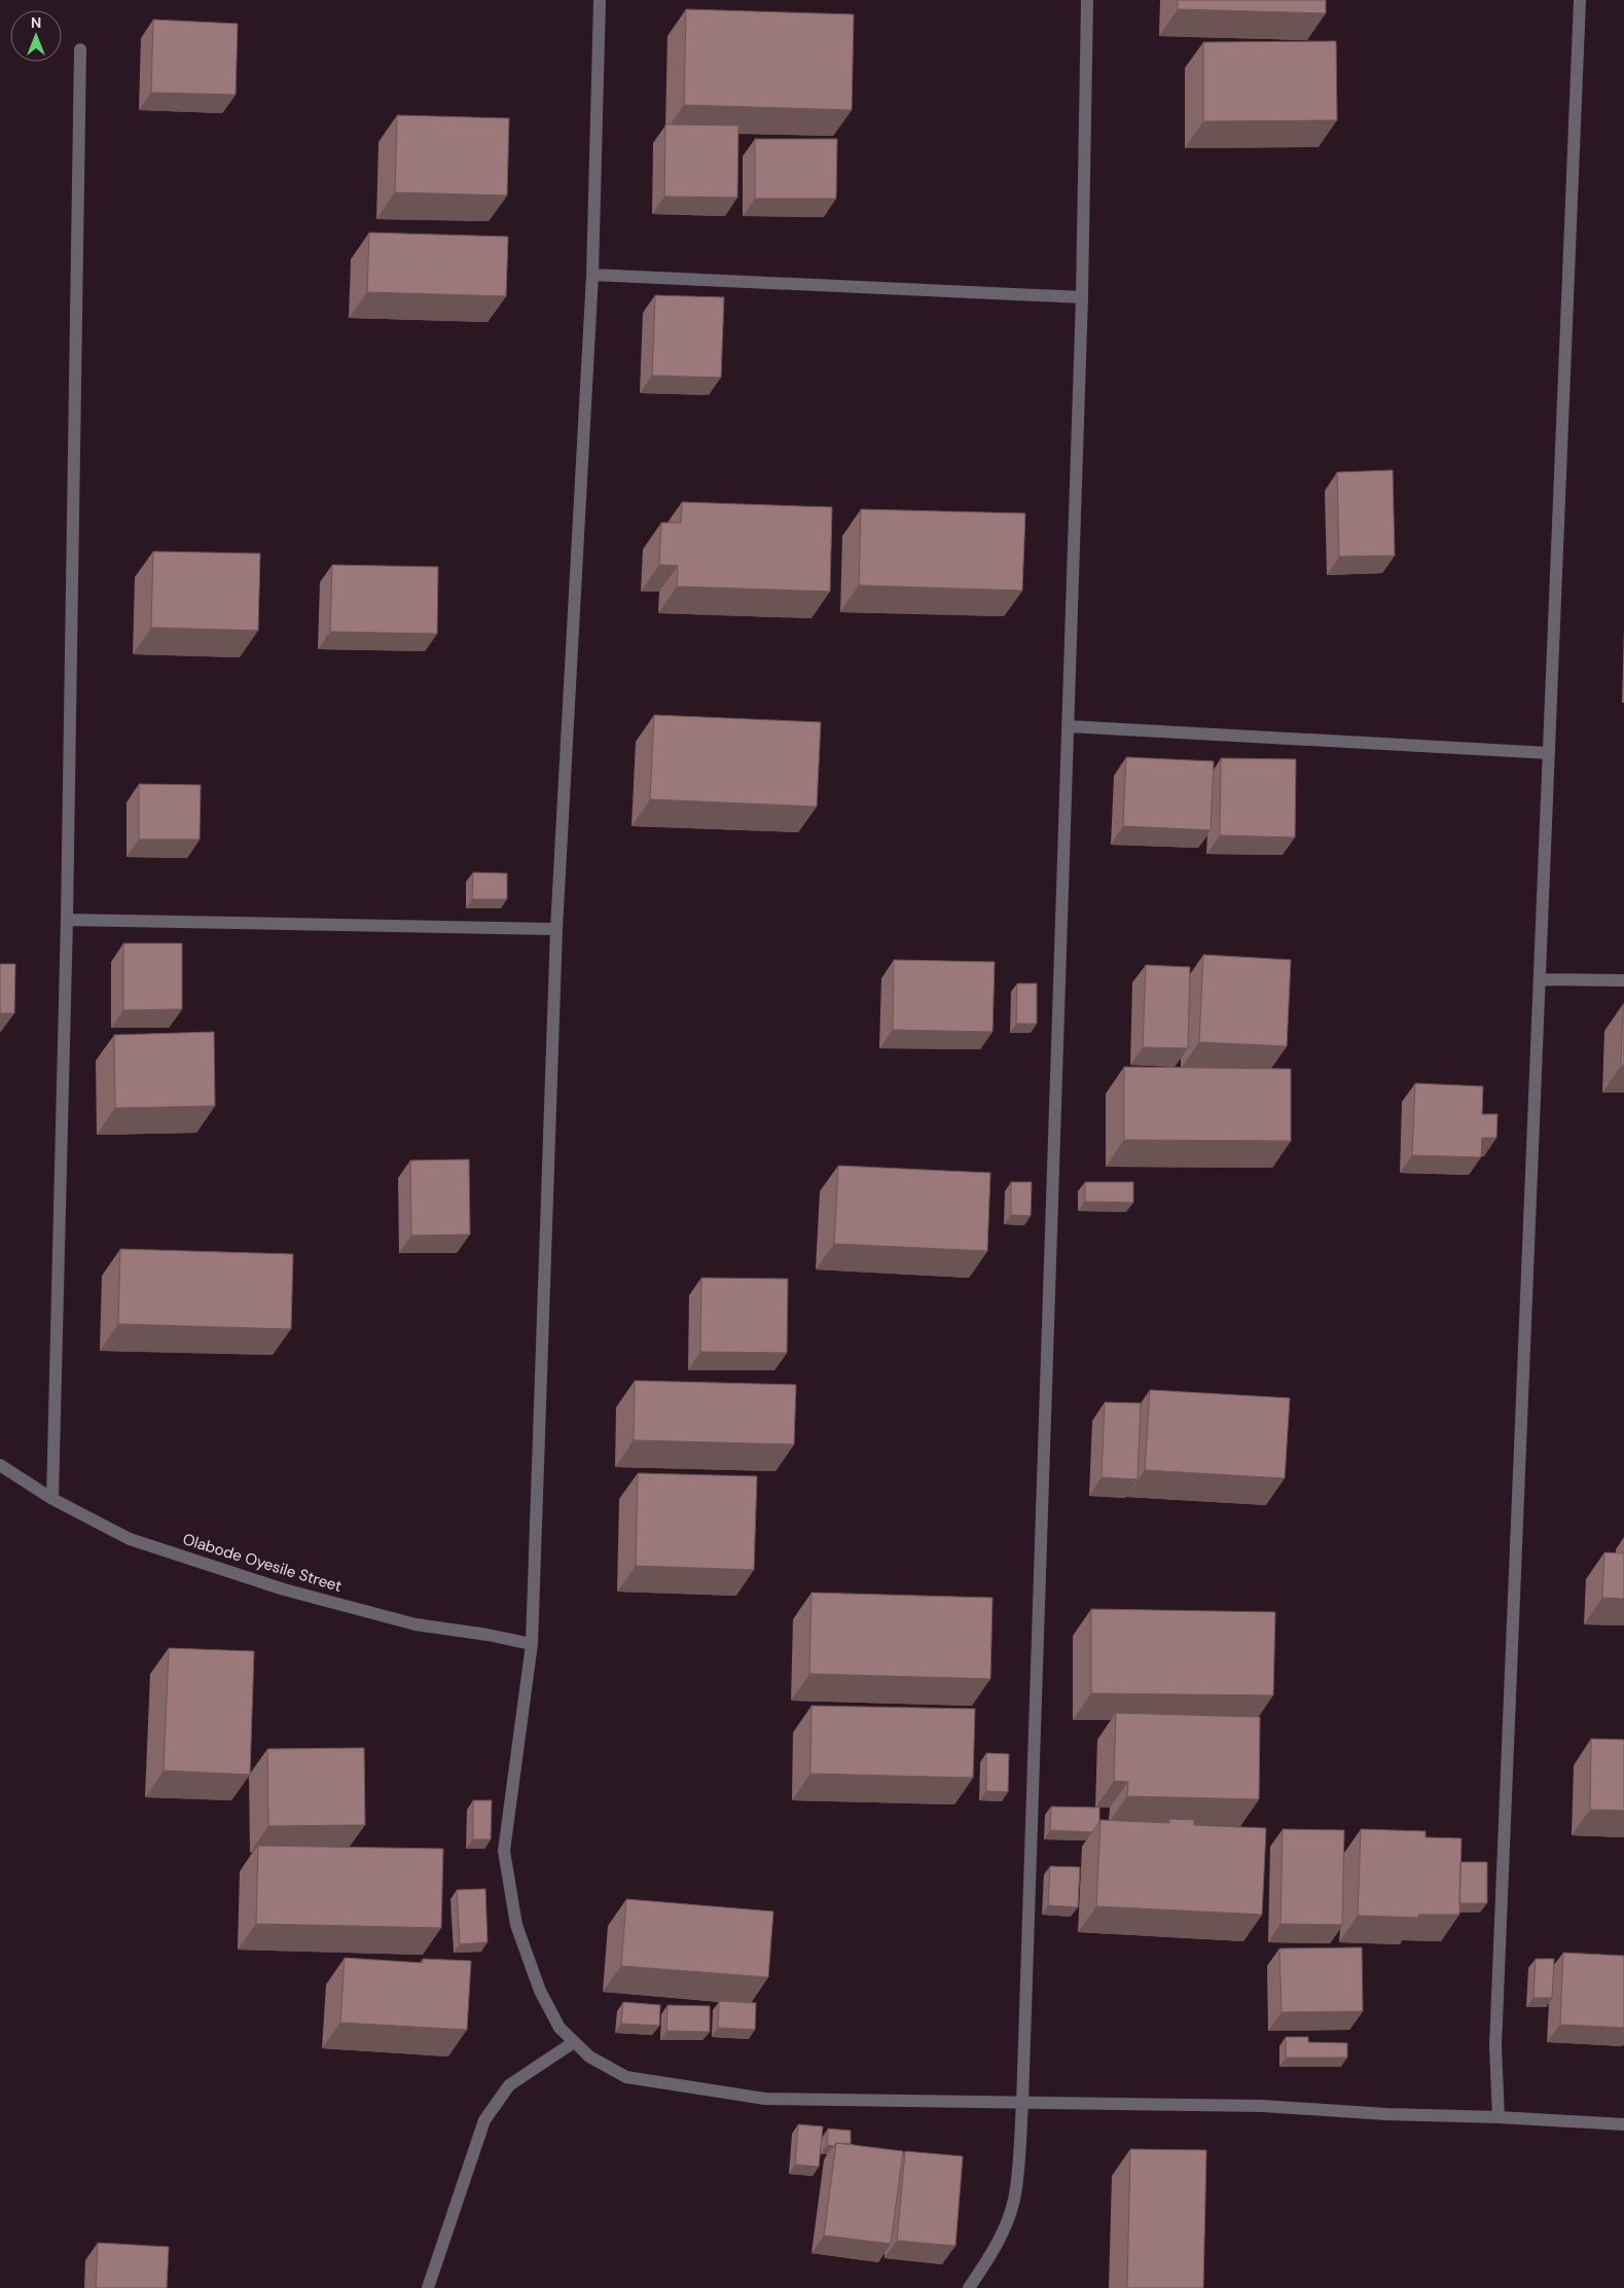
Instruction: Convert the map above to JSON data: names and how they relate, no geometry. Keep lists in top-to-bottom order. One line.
{"streets":{"street":["Olabode Oyesile Street"]},"north":"top"}
